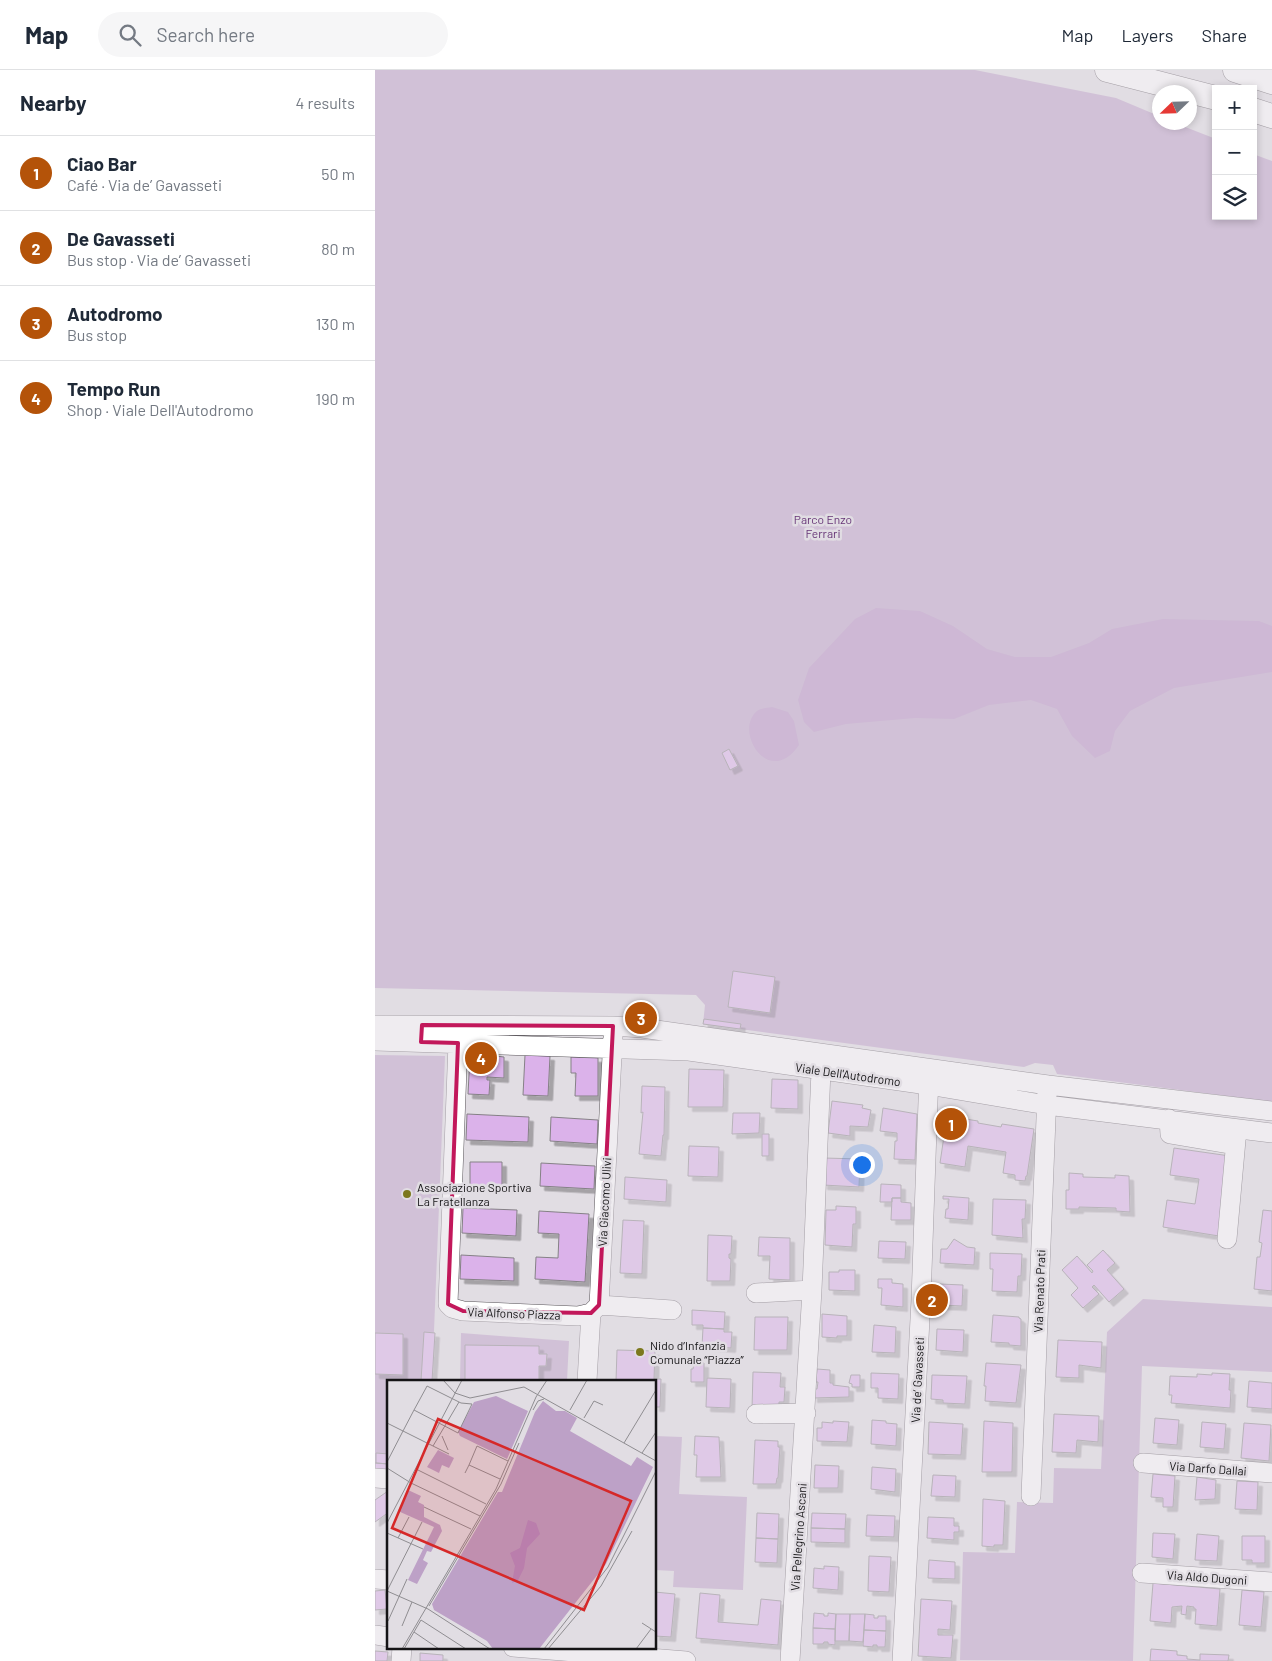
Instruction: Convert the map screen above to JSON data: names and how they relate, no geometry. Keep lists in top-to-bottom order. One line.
{"streets":{"street":["Viale Dell'Autodromo","Via Giacomo Ulivi","Via Renato Prati","Via Alfonso Piazza","Via de’ Gavasseti","Via Darfo Dallai","Via Pellegrino Ascani","Via Aldo Dugoni"]},"crossings":[["Viale Dell'Autodromo","Via Giacomo Ulivi"],["Viale Dell'Autodromo","Via Renato Prati"],["Viale Dell'Autodromo","Via Alfonso Piazza"],["Viale Dell'Autodromo","Via de’ Gavasseti"],["Viale Dell'Autodromo","Via Pellegrino Ascani"],["Via Giacomo Ulivi","Via Alfonso Piazza"]],"parks":["Parco Enzo Ferrari"],"places":["Associazione Sportiva La Fratellanza","Nido d’Infanzia Comunale “Piazza”"],"north":"bottom left","page":{"header":"Map","search":"Search here","nav":["Map","Layers","Share"],"heading":["Nearby","4 results"],"map_buttons":["+","−"],"list":[{"mark":"1","name":"Ciao Bar","note":"Café · Via de’ Gavasseti","value":"50 m"},{"mark":"2","name":"De Gavasseti","note":"Bus stop · Via de’ Gavasseti","value":"80 m"},{"mark":"3","name":"Autodromo","note":"Bus stop","value":"130 m"},{"mark":"4","name":"Tempo Run","note":"Shop · Viale Dell'Autodromo","value":"190 m"}],"pins":["3","4","1","2"]}}
